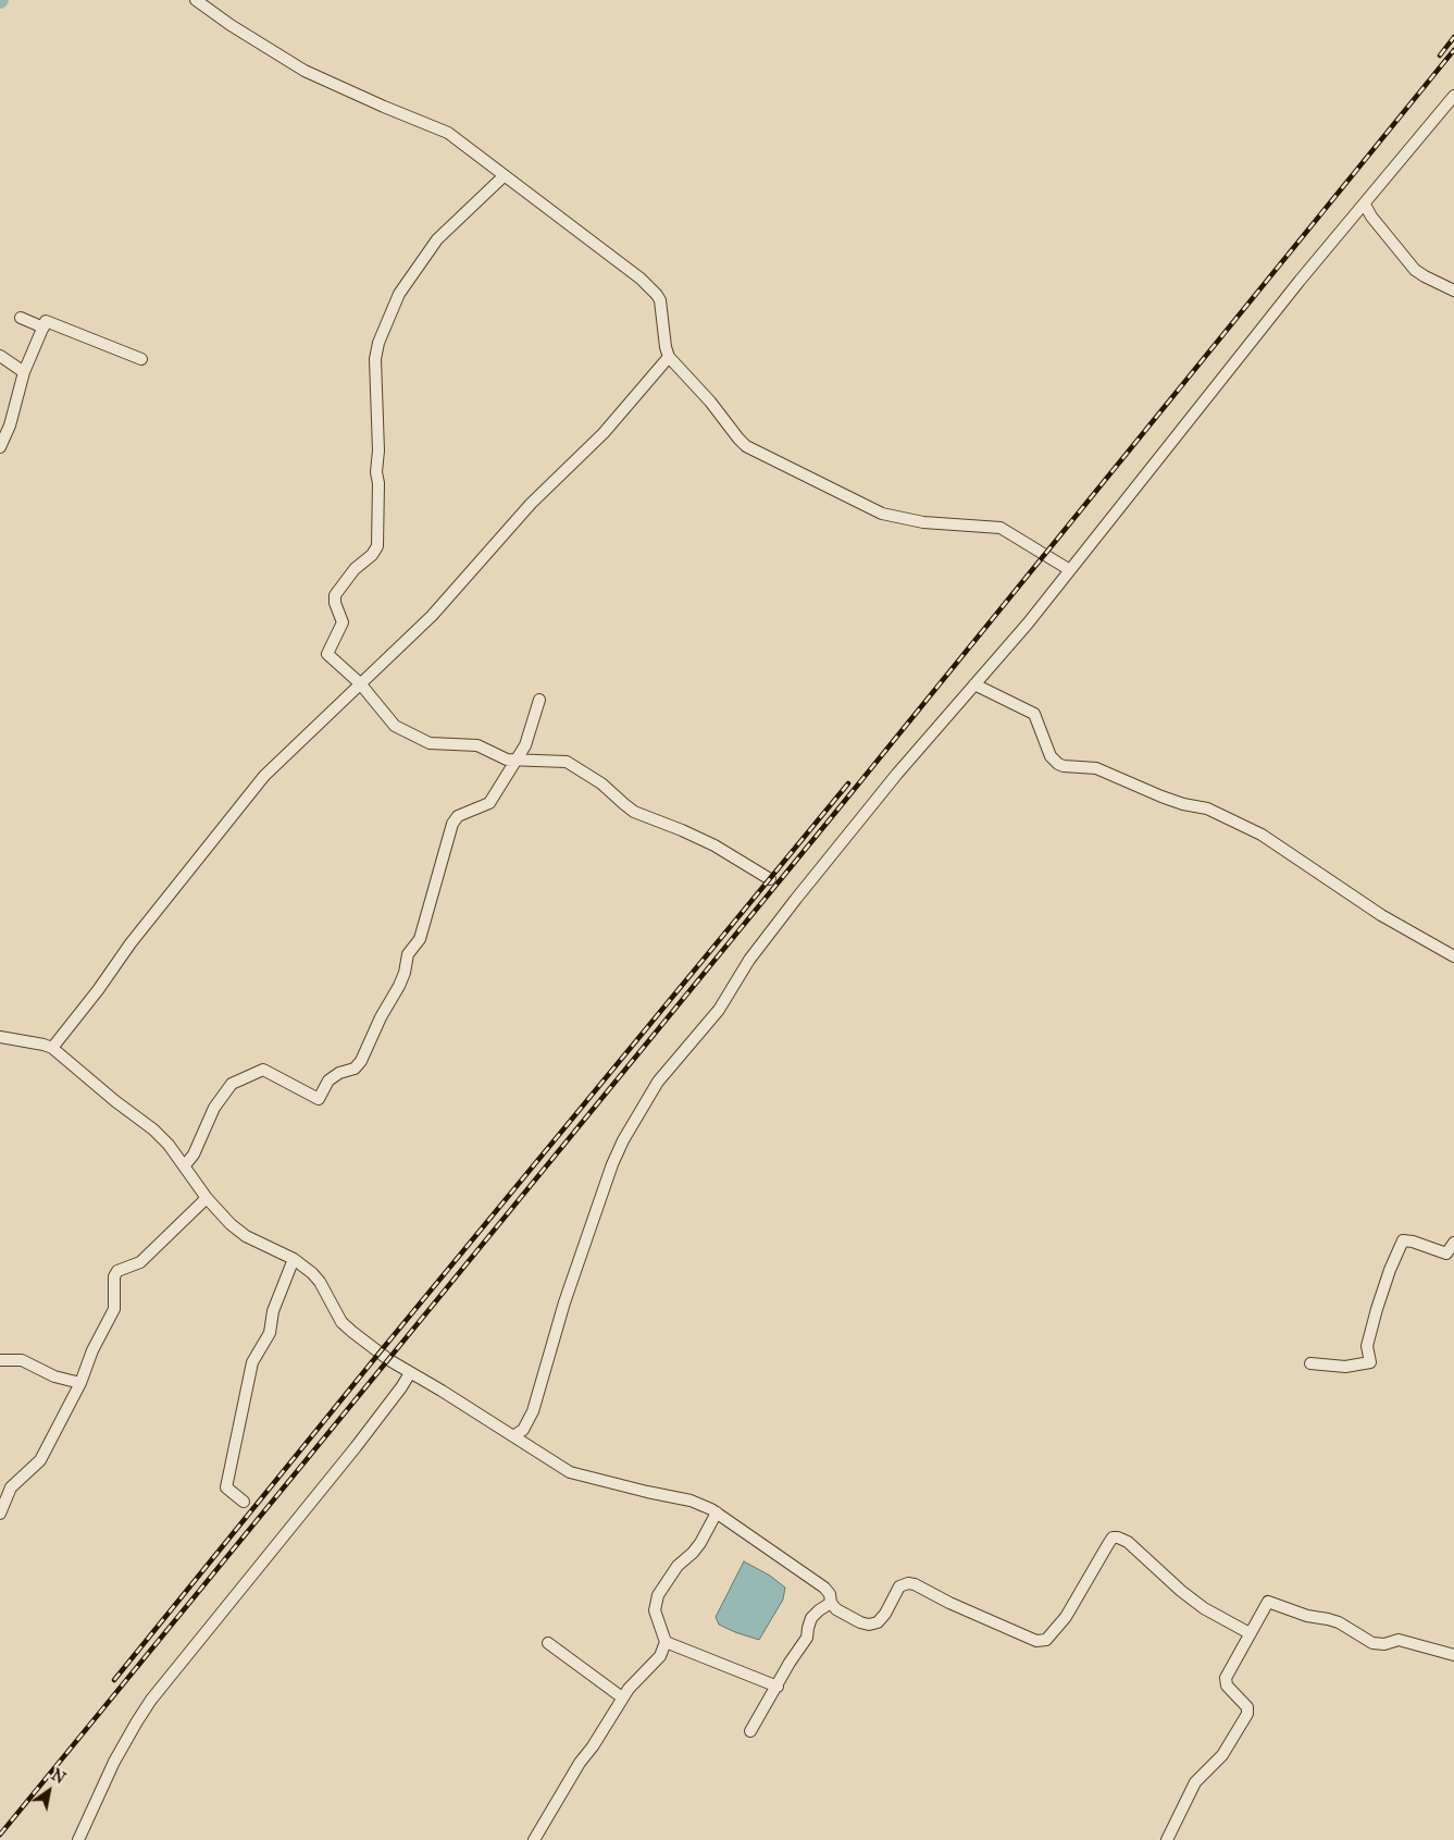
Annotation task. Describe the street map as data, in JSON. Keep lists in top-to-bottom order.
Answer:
{
  "north": "top right"
}
